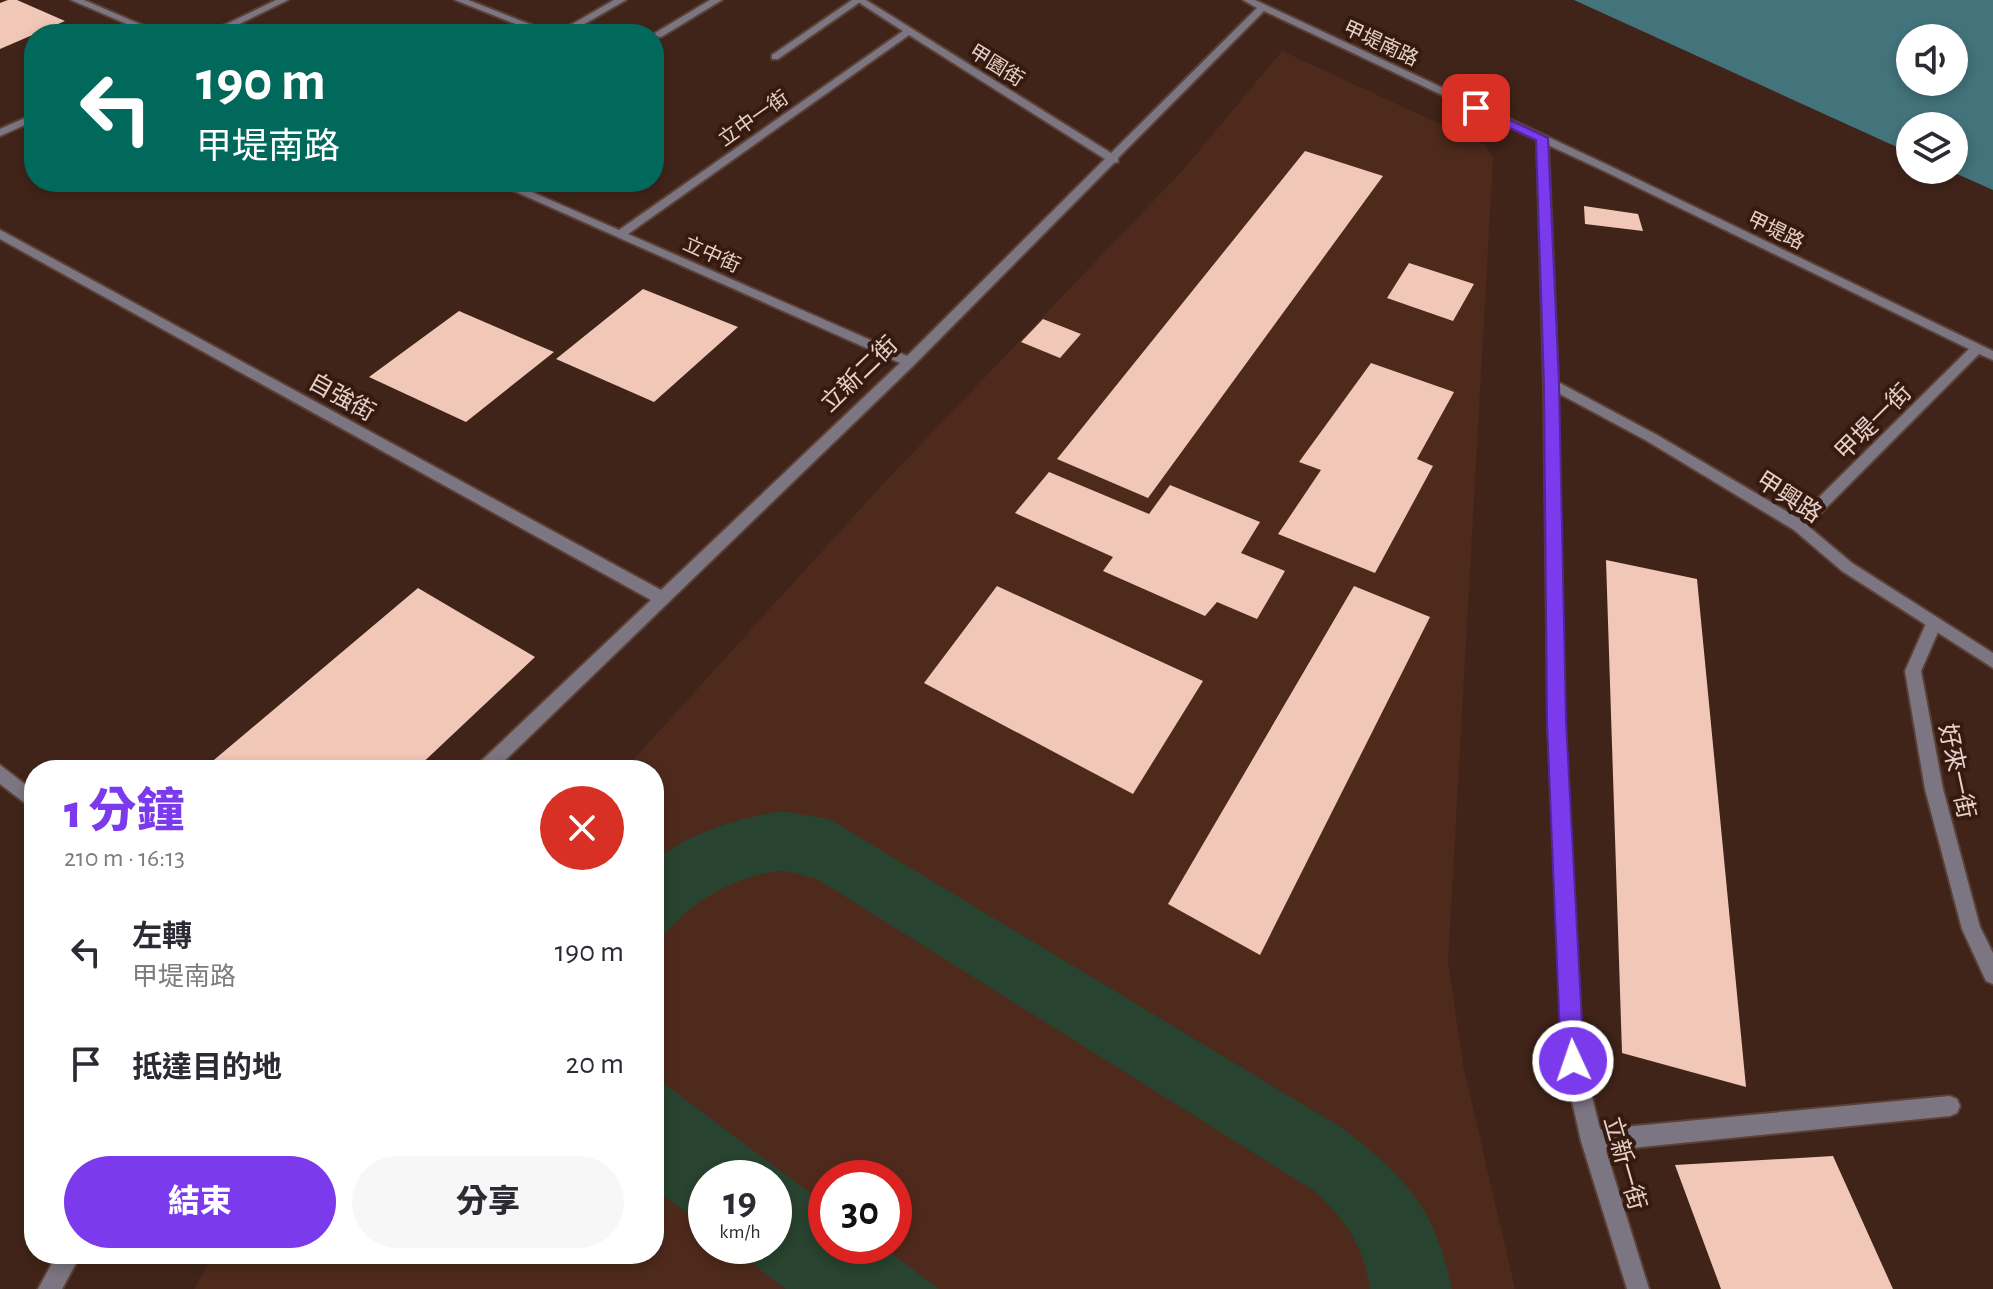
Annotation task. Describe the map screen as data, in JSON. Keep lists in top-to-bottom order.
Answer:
{
  "streets": {
    "street": [
      "甲堤南路",
      "甲園街",
      "立中一街",
      "甲堤路",
      "立中街",
      "立新二街",
      "自強街",
      "甲堤一街",
      "甲興路",
      "好來一街",
      "立新一街"
    ]
  },
  "crossings": [
    ["甲堤南路", "甲堤路"],
    ["甲堤南路", "立新二街"],
    ["甲堤南路", "立新一街"],
    ["甲園街", "立中一街"],
    ["甲園街", "立新二街"],
    ["立中一街", "立中街"],
    ["甲堤路", "甲堤一街"],
    ["甲堤路", "立新一街"],
    ["立中街", "立新二街"],
    ["立新二街", "自強街"],
    ["甲堤一街", "甲興路"],
    ["甲興路", "好來一街"],
    ["甲興路", "立新一街"]
  ],
  "page": {
    "turn": ["190 m", "甲堤南路"],
    "heading": ["1 分鐘", "210 m · 16:13"],
    "list": [
      {
        "name": "左轉",
        "note": "甲堤南路",
        "value": "190 m"
      },
      {
        "name": "抵達目的地",
        "value": "20 m"
      }
    ],
    "buttons": ["結束", "分享"],
    "speed": "19 km/h",
    "limit": "30"
  }
}
